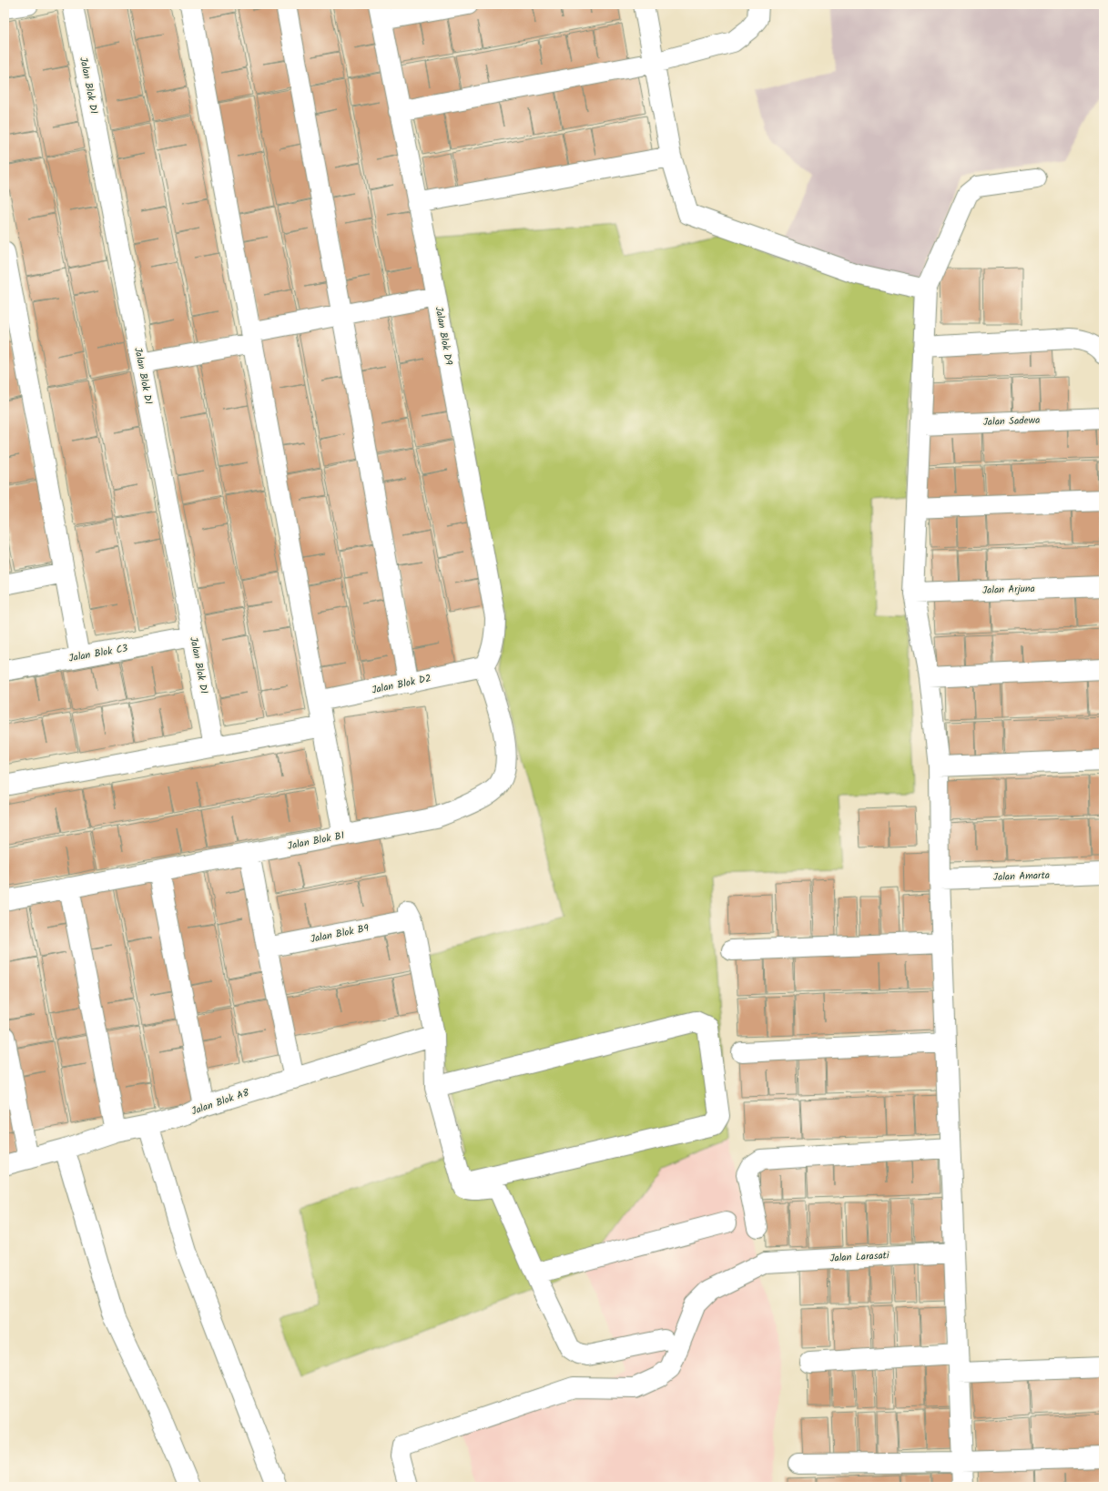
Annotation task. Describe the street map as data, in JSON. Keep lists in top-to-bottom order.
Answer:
{
  "streets": {
    "street": [
      "Jalan Blok D1",
      "Jalan Blok D9",
      "Jalan Sadewa",
      "Jalan Arjuna",
      "Jalan Blok C3",
      "Jalan Blok D2",
      "Jalan Blok B1",
      "Jalan Amarta",
      "Jalan Blok B9",
      "Jalan Blok A8",
      "Jalan Larasati"
    ]
  },
  "crossings": [
    ["Jalan Blok D1", "Jalan Blok C3"],
    ["Jalan Blok D9", "Jalan Blok D2"],
    ["Jalan Blok D9", "Jalan Blok B1"],
    ["Jalan Blok D2", "Jalan Blok B1"],
    ["Jalan Blok B9", "Jalan Blok A8"]
  ]
}
